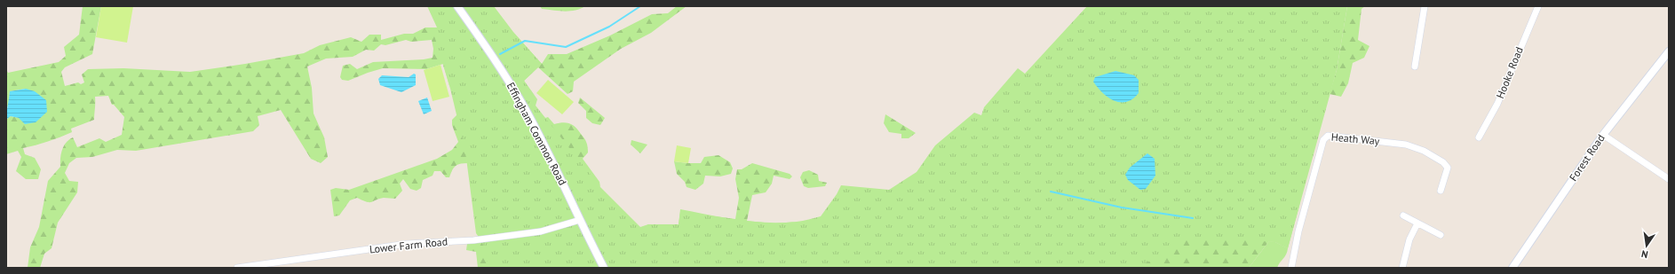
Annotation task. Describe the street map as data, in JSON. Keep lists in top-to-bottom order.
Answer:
{
  "streets": {
    "street": [
      "Hooke Road",
      "Effingham Common Road",
      "Heath Way",
      "Forest Road",
      "Lower Farm Road"
    ]
  },
  "crossings": [
    ["Effingham Common Road", "Lower Farm Road"]
  ],
  "north": "bottom"
}
